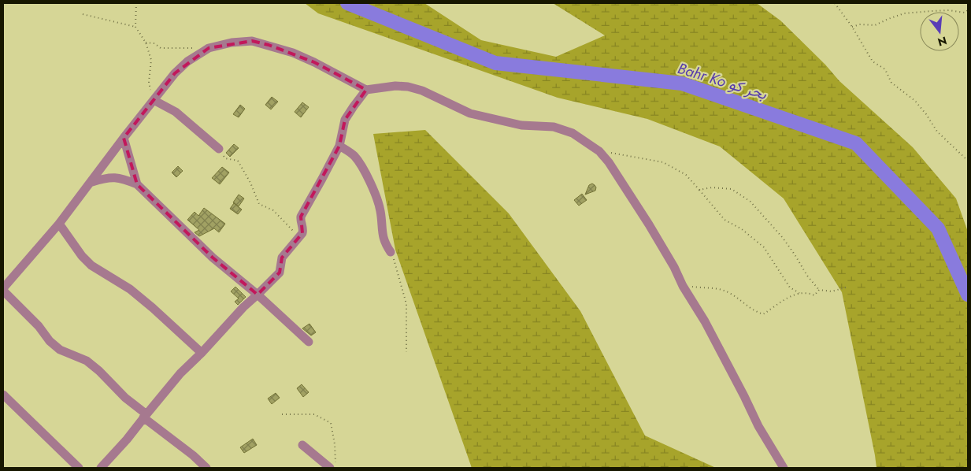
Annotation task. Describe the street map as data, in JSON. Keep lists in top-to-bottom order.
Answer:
{
  "water": ["Bahr Ko بحر كو"],
  "north": "bottom"
}
